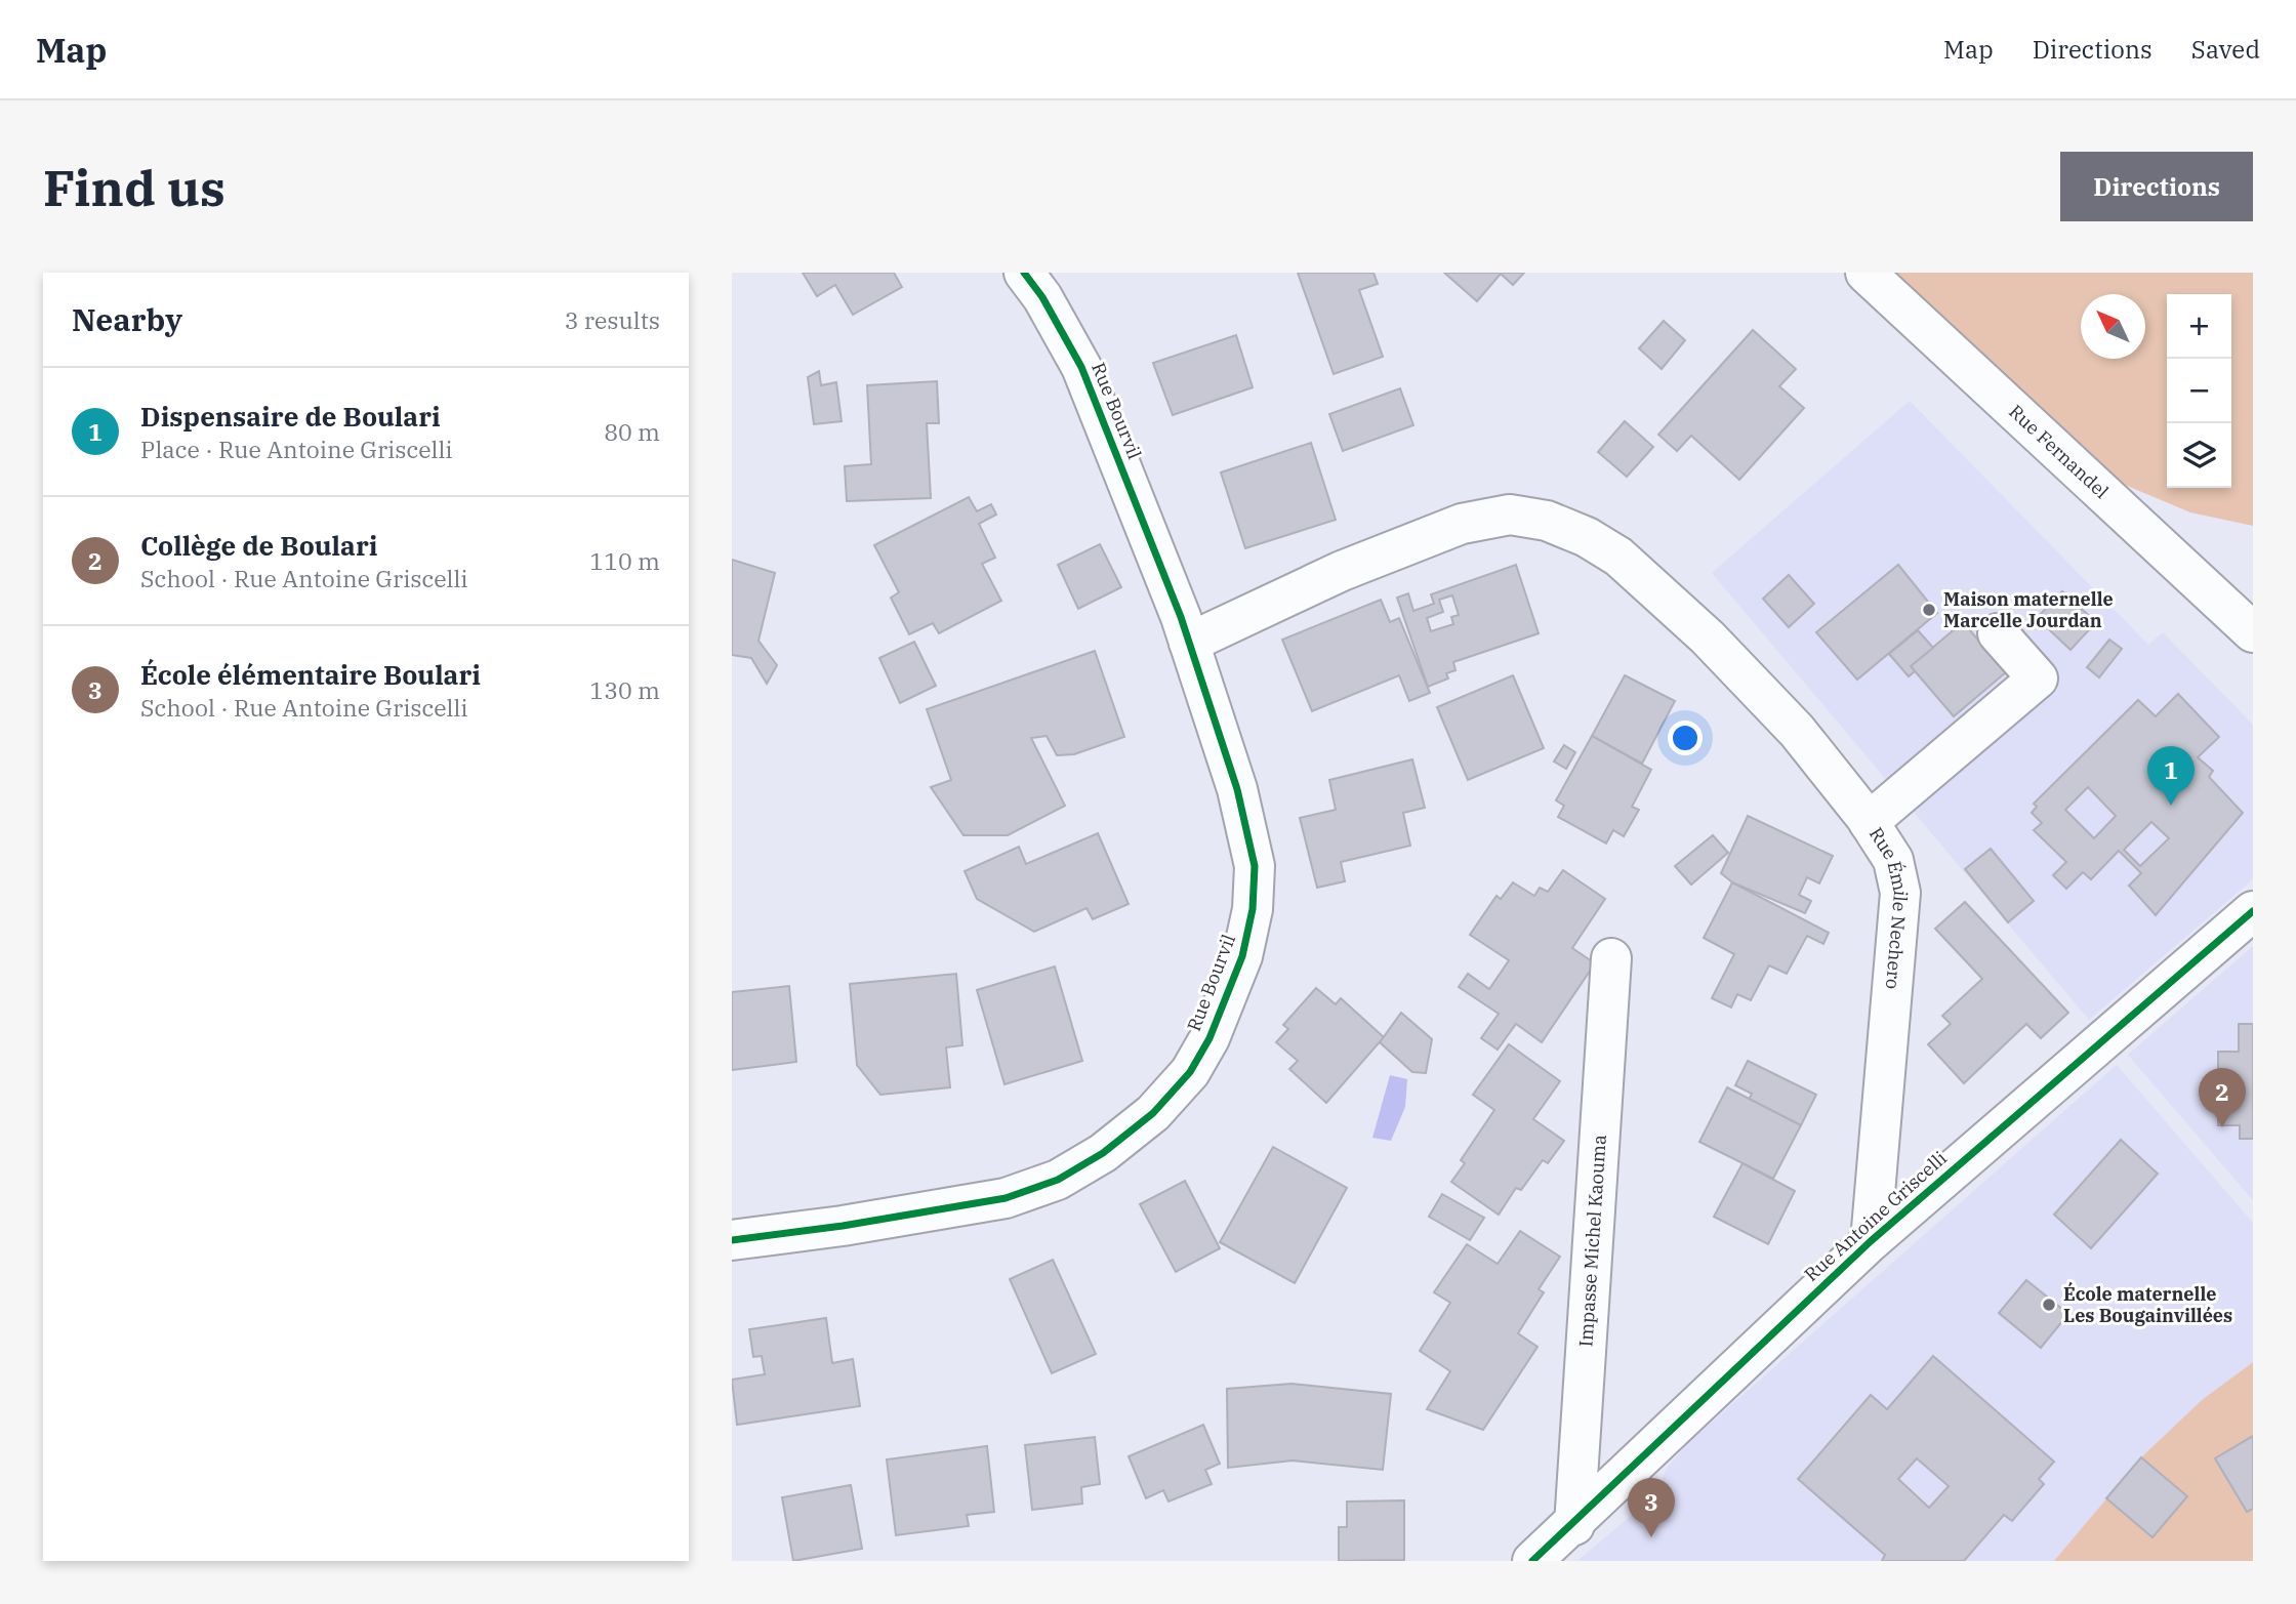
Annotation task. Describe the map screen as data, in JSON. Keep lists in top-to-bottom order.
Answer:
{
  "streets": {
    "street": [
      "Rue Bourvil",
      "Rue Fernandel",
      "Rue Émile Nechero",
      "Rue Antoine Griscelli",
      "Impasse Michel Kaouma"
    ]
  },
  "crossings": [
    ["Rue Bourvil", "Rue Émile Nechero"],
    ["Rue Émile Nechero", "Rue Antoine Griscelli"],
    ["Rue Antoine Griscelli", "Impasse Michel Kaouma"]
  ],
  "places": ["Maison maternelle Marcelle Jourdan", "École maternelle Les Bougainvillées"],
  "north": "top left",
  "page": {
    "header": "Map",
    "nav": ["Map", "Directions", "Saved"],
    "buttons": "Directions",
    "title": "Find us",
    "heading": ["Nearby", "3 results"],
    "map_buttons": ["+", "−"],
    "list": [
      {
        "mark": "1",
        "name": "Dispensaire de Boulari",
        "note": "Place · Rue Antoine Griscelli",
        "value": "80 m"
      },
      {
        "mark": "2",
        "name": "Collège de Boulari",
        "note": "School · Rue Antoine Griscelli",
        "value": "110 m"
      },
      {
        "mark": "3",
        "name": "École élémentaire Boulari",
        "note": "School · Rue Antoine Griscelli",
        "value": "130 m"
      }
    ],
    "pins": ["1", "2", "3"]
  }
}
